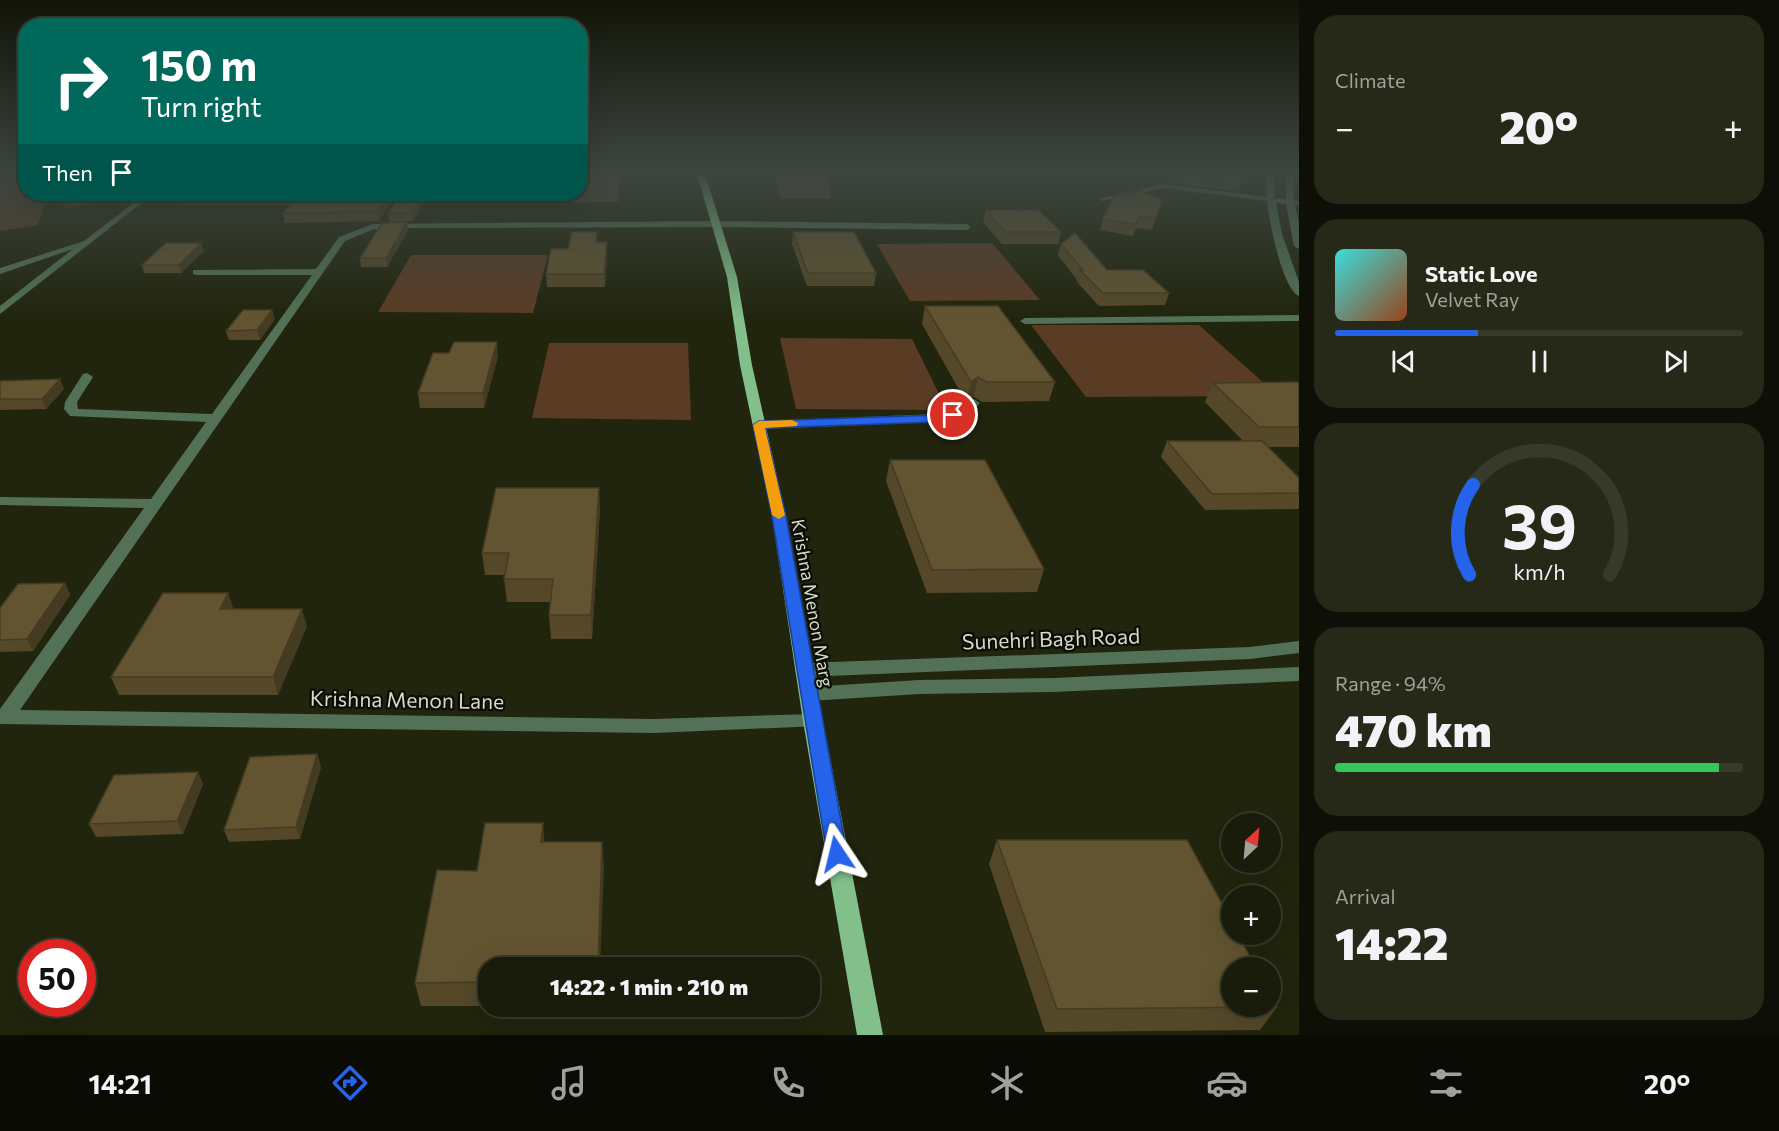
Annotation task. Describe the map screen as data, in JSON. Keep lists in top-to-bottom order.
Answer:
{
  "streets": {
    "main road": ["Krishna Menon Marg"],
    "street": ["Sunehri Bagh Road", "Krishna Menon Lane"]
  },
  "crossings": [
    ["Krishna Menon Marg", "Sunehri Bagh Road"],
    ["Krishna Menon Marg", "Krishna Menon Lane"]
  ],
  "north": "top right",
  "page": {
    "tile": [
      "Climate",
      ["Range · 94%", "470 km"],
      ["Arrival", "14:22"]
    ],
    "turn": ["150 m", "Turn right"],
    "heat": ["−", "20°", "+"],
    "then": "Then",
    "song": ["Static Love", "Velvet Ray"],
    "map_buttons": ["+", "−"],
    "limit": "50",
    "trip": "14:22 · 1 min · 210 m",
    "tabs": ["14:21", "20°"],
    "gauge": ["39", "km/h"]
  }
}
